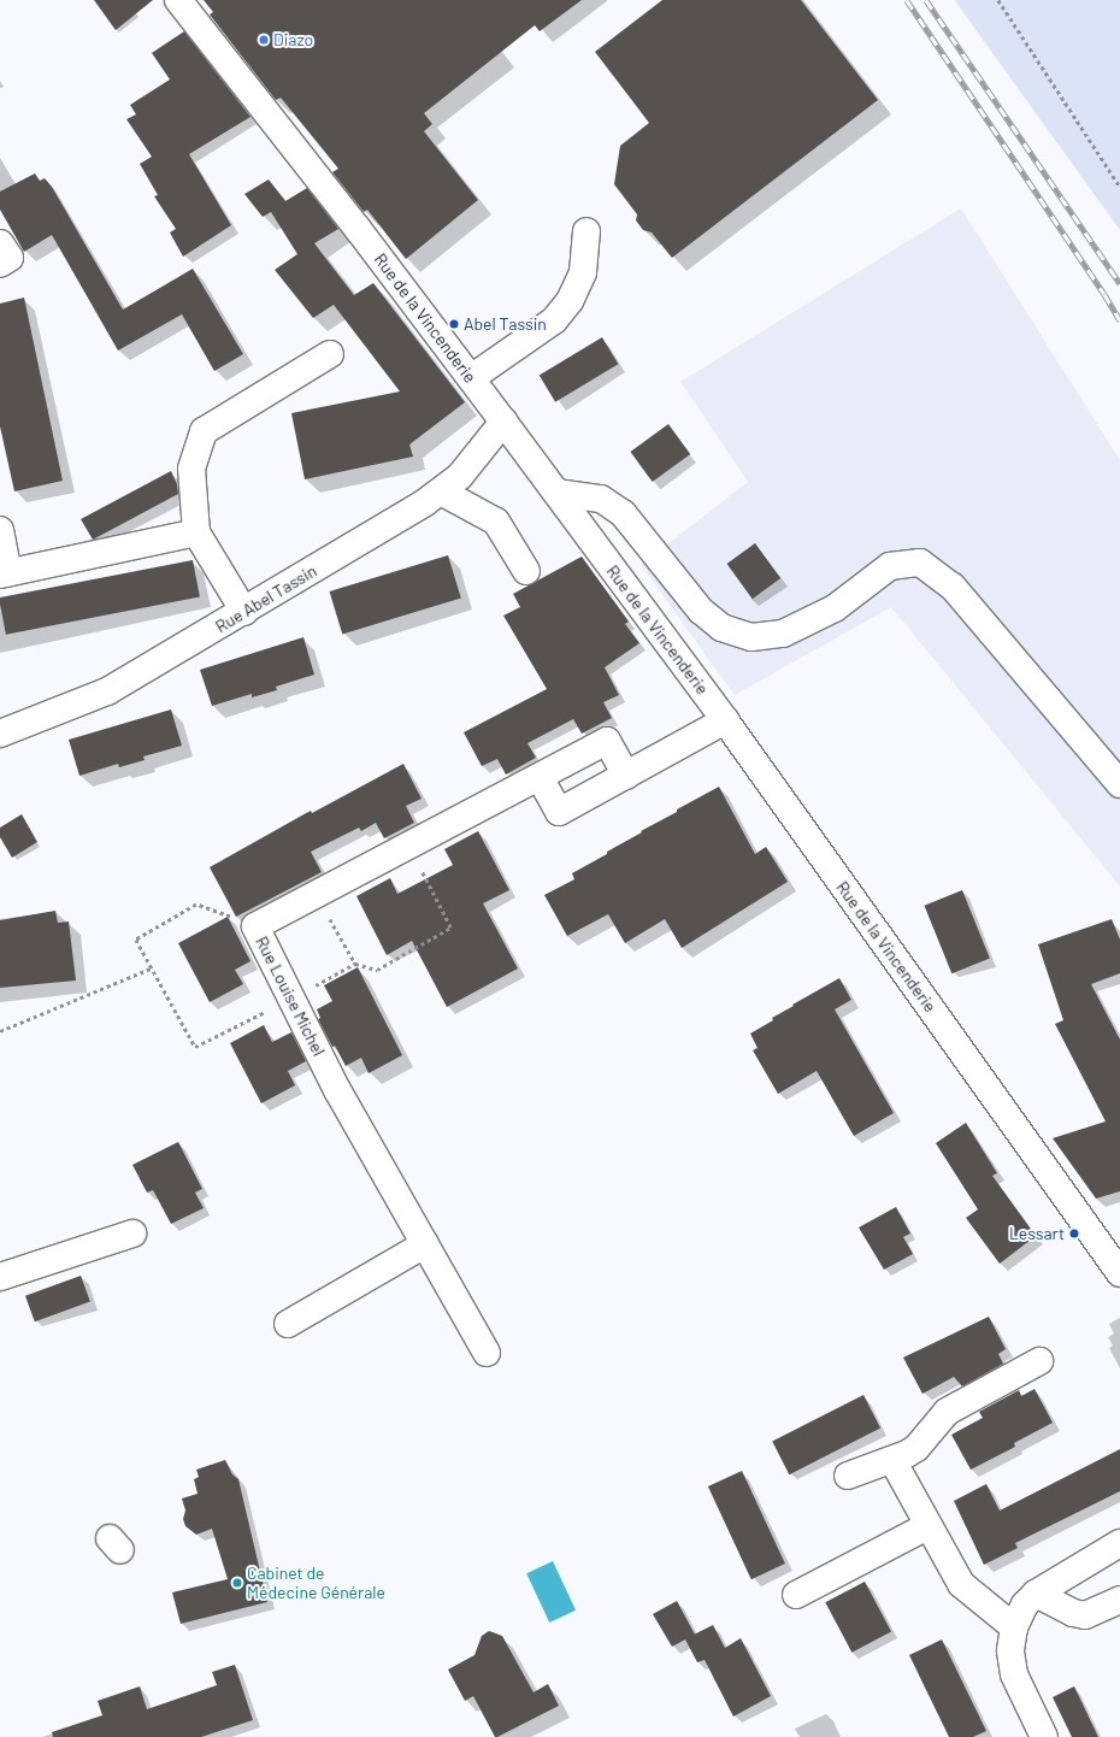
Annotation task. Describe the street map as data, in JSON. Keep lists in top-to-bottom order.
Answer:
{
  "streets": {
    "street": ["Rue de la Vincenderie", "Rue Abel Tassin", "Rue Louise Michel"]
  },
  "crossings": [
    ["Rue de la Vincenderie", "Rue Abel Tassin"]
  ],
  "places": [
    "Diazo",
    "Abel Tassin",
    "Lessart",
    "Cabinet de Médecine Générale"
  ]
}
